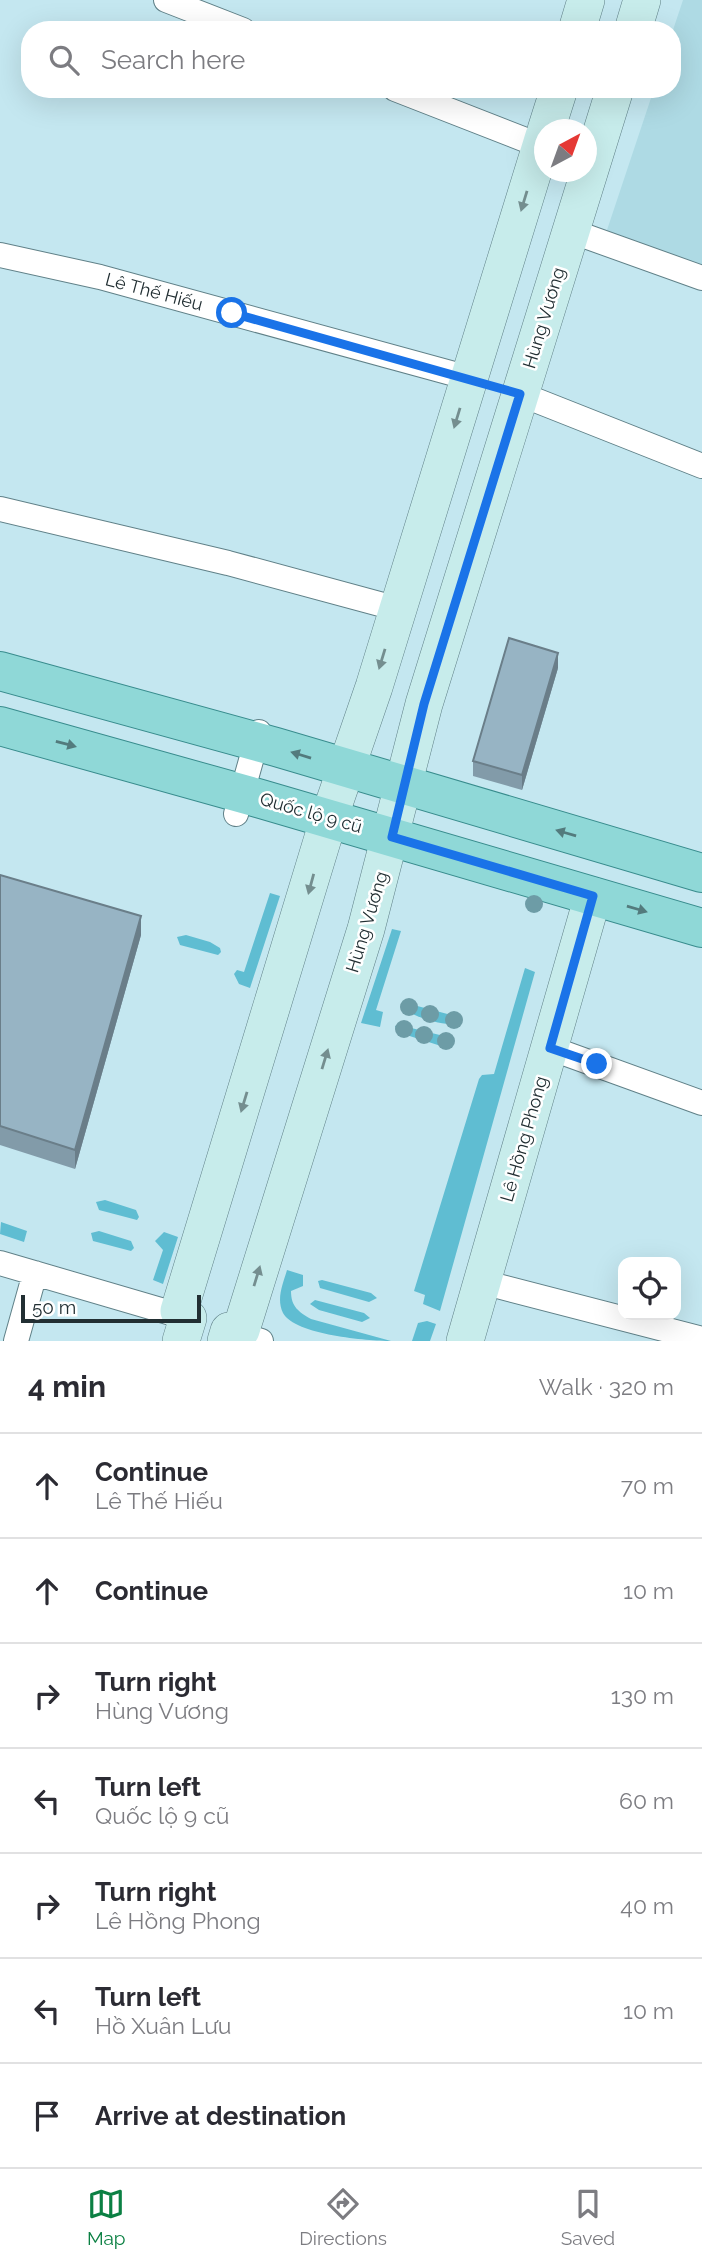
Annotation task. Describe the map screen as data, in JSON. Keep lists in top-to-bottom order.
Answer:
{
  "streets": {
    "main road": ["Hùng Vương", "Quốc lộ 9 cũ", "Lê Hồng Phong"],
    "street": ["Lê Thế Hiếu"]
  },
  "crossings": [
    ["Hùng Vương", "Quốc lộ 9 cũ"],
    ["Quốc lộ 9 cũ", "Lê Hồng Phong"]
  ],
  "scale_bar": "50 m",
  "north": "top right",
  "page": {
    "search": "Search here",
    "scale": "50 m",
    "heading": ["4 min", "Walk · 320 m"],
    "list": [
      ["Continue", "Lê Thế Hiếu", "70 m"],
      ["Continue", "10 m"],
      ["Turn right", "Hùng Vương", "130 m"],
      ["Turn left", "Quốc lộ 9 cũ", "60 m"],
      ["Turn right", "Lê Hồng Phong", "40 m"],
      ["Turn left", "Hồ Xuân Lưu", "10 m"],
      "Arrive at destination"
    ],
    "nav": ["Map", "Directions", "Saved"]
  }
}
